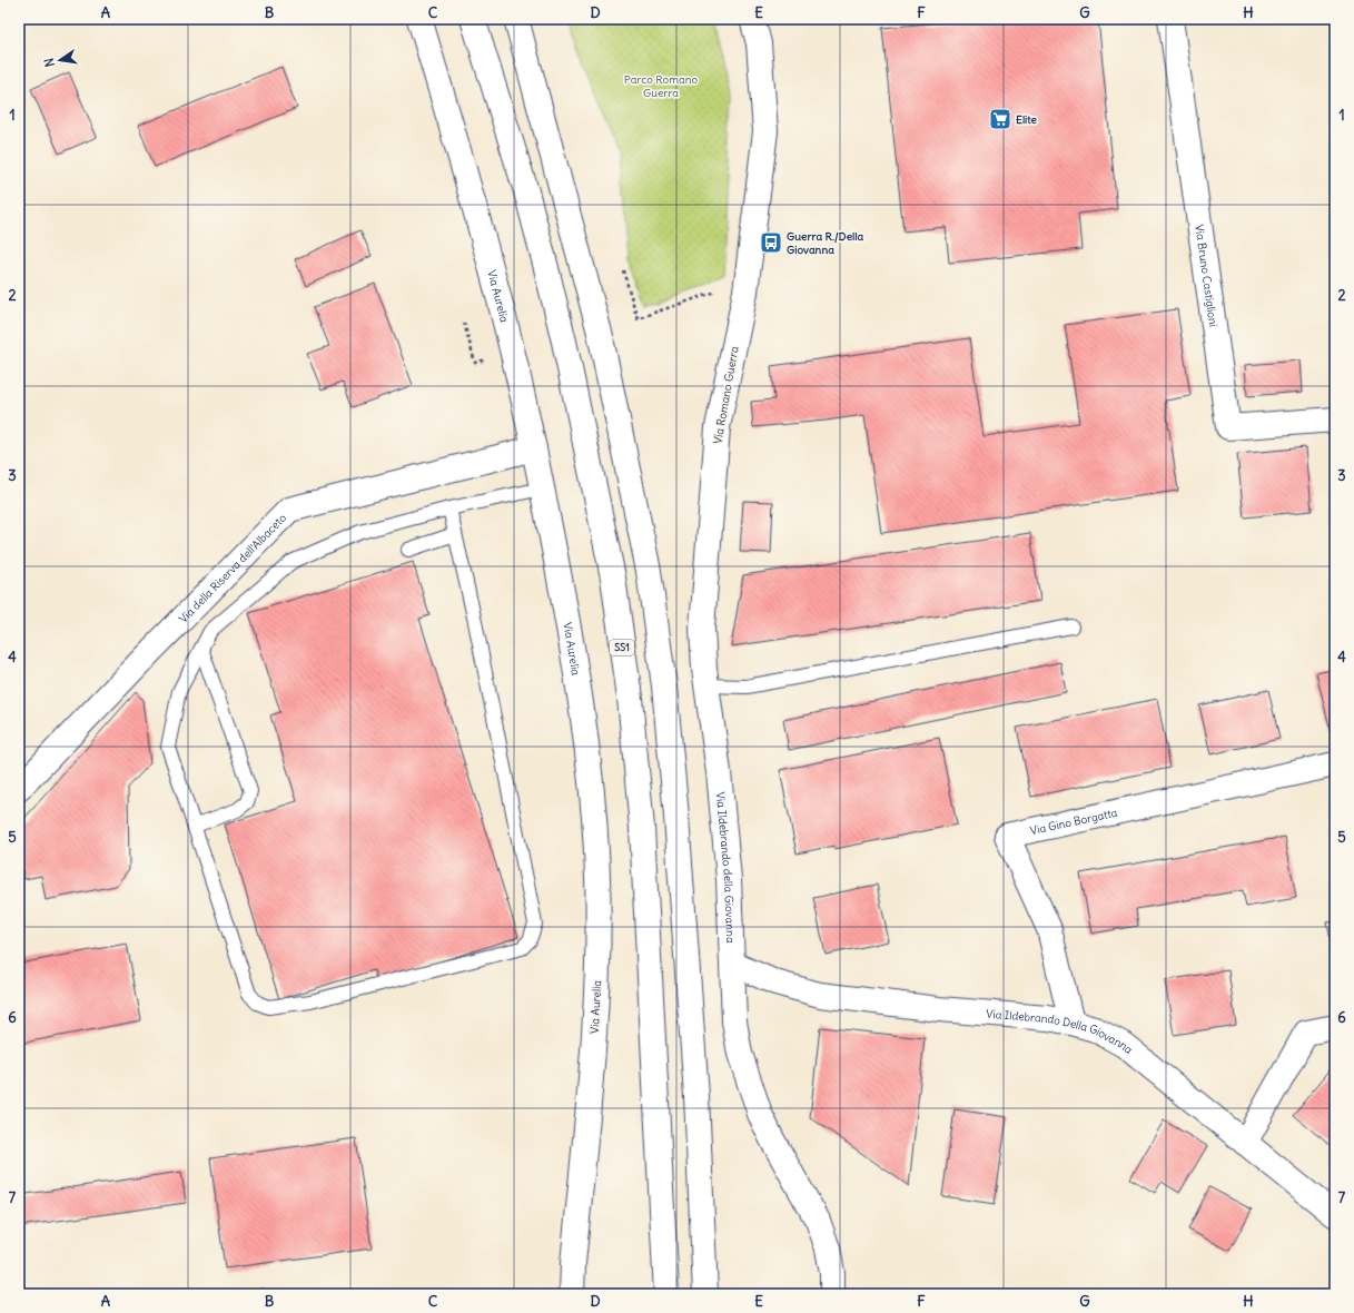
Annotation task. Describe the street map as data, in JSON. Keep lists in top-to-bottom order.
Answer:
{
  "streets": {
    "main road": [
      "Via Bruno Castiglioni",
      "Via Aurelia",
      "Via Romano Guerra",
      "Via della Riserva dell'Albaceto",
      "SS1",
      "Via Gino Borgatta",
      "Via Ildebrando della Giovanna",
      "Via Ildebrando Della Giovanna"
    ]
  },
  "crossings": [
    ["Via Aurelia", "Via della Riserva dell'Albaceto"],
    ["Via Romano Guerra", "Via Ildebrando della Giovanna"],
    ["Via Gino Borgatta", "Via Ildebrando Della Giovanna"],
    ["Via Ildebrando della Giovanna", "Via Ildebrando Della Giovanna"]
  ],
  "parks": ["Parco Romano Guerra"],
  "places": {
    "supermarket": ["Elite"],
    "bus stop": ["Guerra R./Della Giovanna"]
  },
  "north": "left",
  "grid": {
    "columns": [
      "A",
      "B",
      "C",
      "D",
      "E",
      "F",
      "G",
      "H"
    ],
    "rows": [
      "1",
      "2",
      "3",
      "4",
      "5",
      "6",
      "7"
    ]
  }
}
